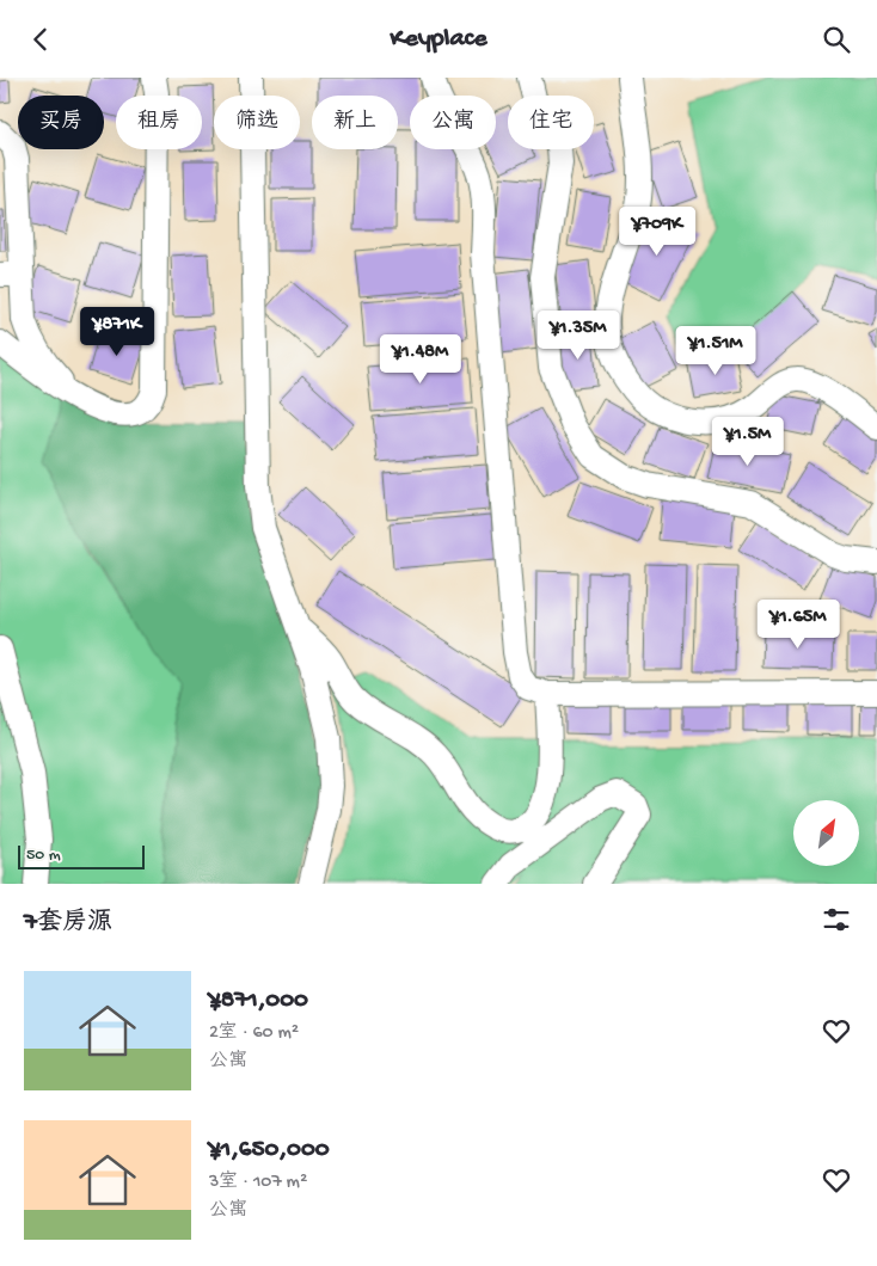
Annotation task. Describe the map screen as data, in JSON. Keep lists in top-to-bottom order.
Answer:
{
  "scale_bar": "50 m",
  "north": "top right",
  "page": {
    "header": "Keyplace",
    "chip": [
      "买房",
      "租房",
      "筛选",
      "新上",
      "公寓",
      "住宅"
    ],
    "price": [
      "¥709K",
      "¥871K",
      "¥1.35M",
      "¥1.51M",
      "¥1.48M",
      "¥1.5M",
      "¥1.65M"
    ],
    "scale": "50 m",
    "heading": "7套房源",
    "list": [
      {
        "name": "¥871,000",
        "note": "2室 · 60 m² · 公寓"
      },
      {
        "name": "¥1,650,000",
        "note": "3室 · 107 m² · 公寓"
      }
    ]
  }
}
